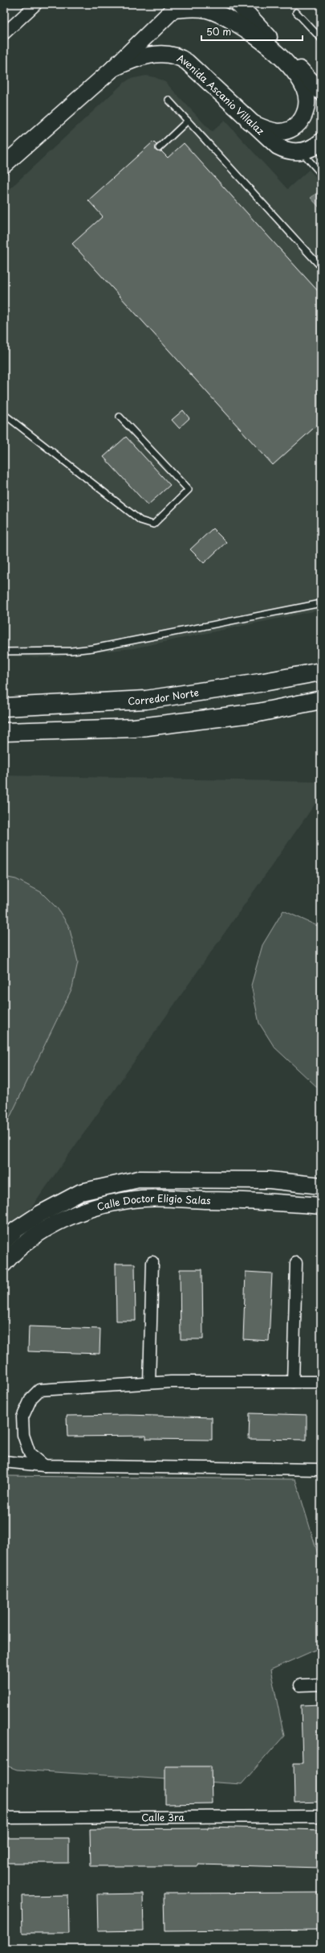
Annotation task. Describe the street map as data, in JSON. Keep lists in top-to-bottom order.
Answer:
{
  "streets": {
    "highway": ["Corredor Norte"],
    "main road": ["Avenida Ascanio Villalaz", "Calle Doctor Eligio Salas"],
    "street": ["Calle 3ra"]
  },
  "scale_bar": "50 m"
}
